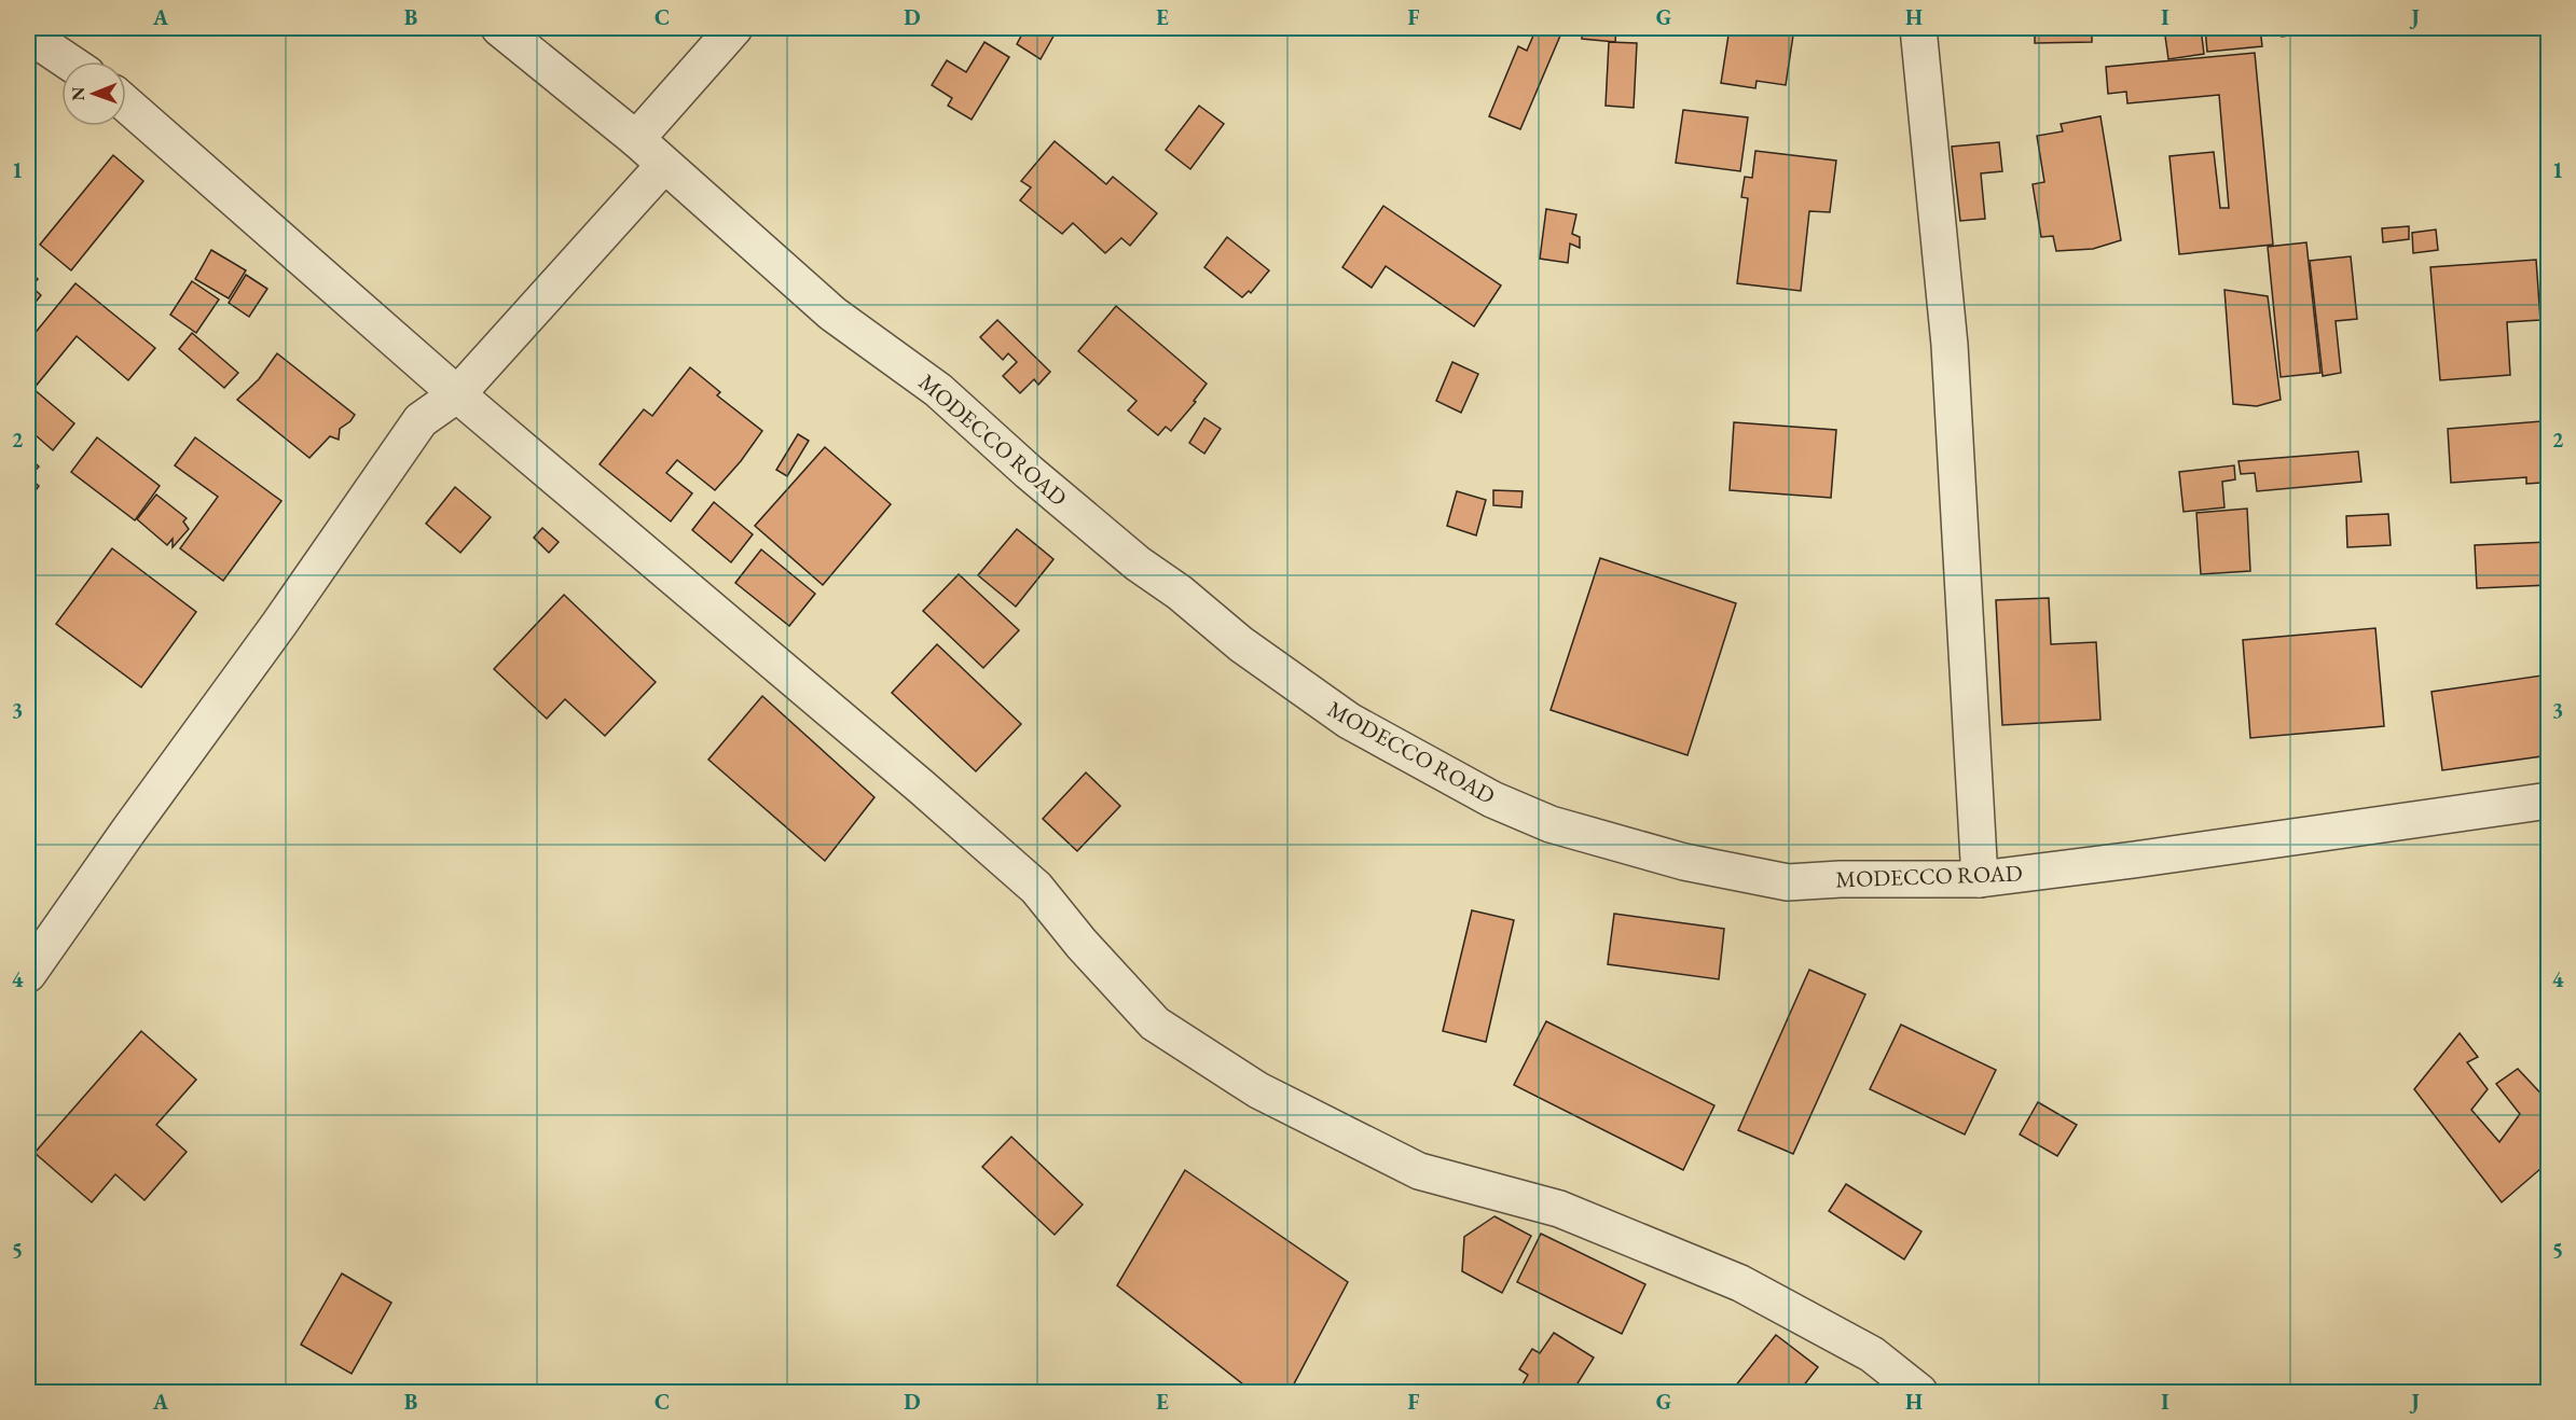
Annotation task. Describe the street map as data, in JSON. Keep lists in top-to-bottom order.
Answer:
{
  "streets": {
    "street": ["MODECCO ROAD"]
  },
  "north": "left",
  "grid": {
    "columns": [
      "A",
      "B",
      "C",
      "D",
      "E",
      "F",
      "G",
      "H",
      "I",
      "J"
    ],
    "rows": [
      "1",
      "2",
      "3",
      "4",
      "5"
    ]
  }
}
